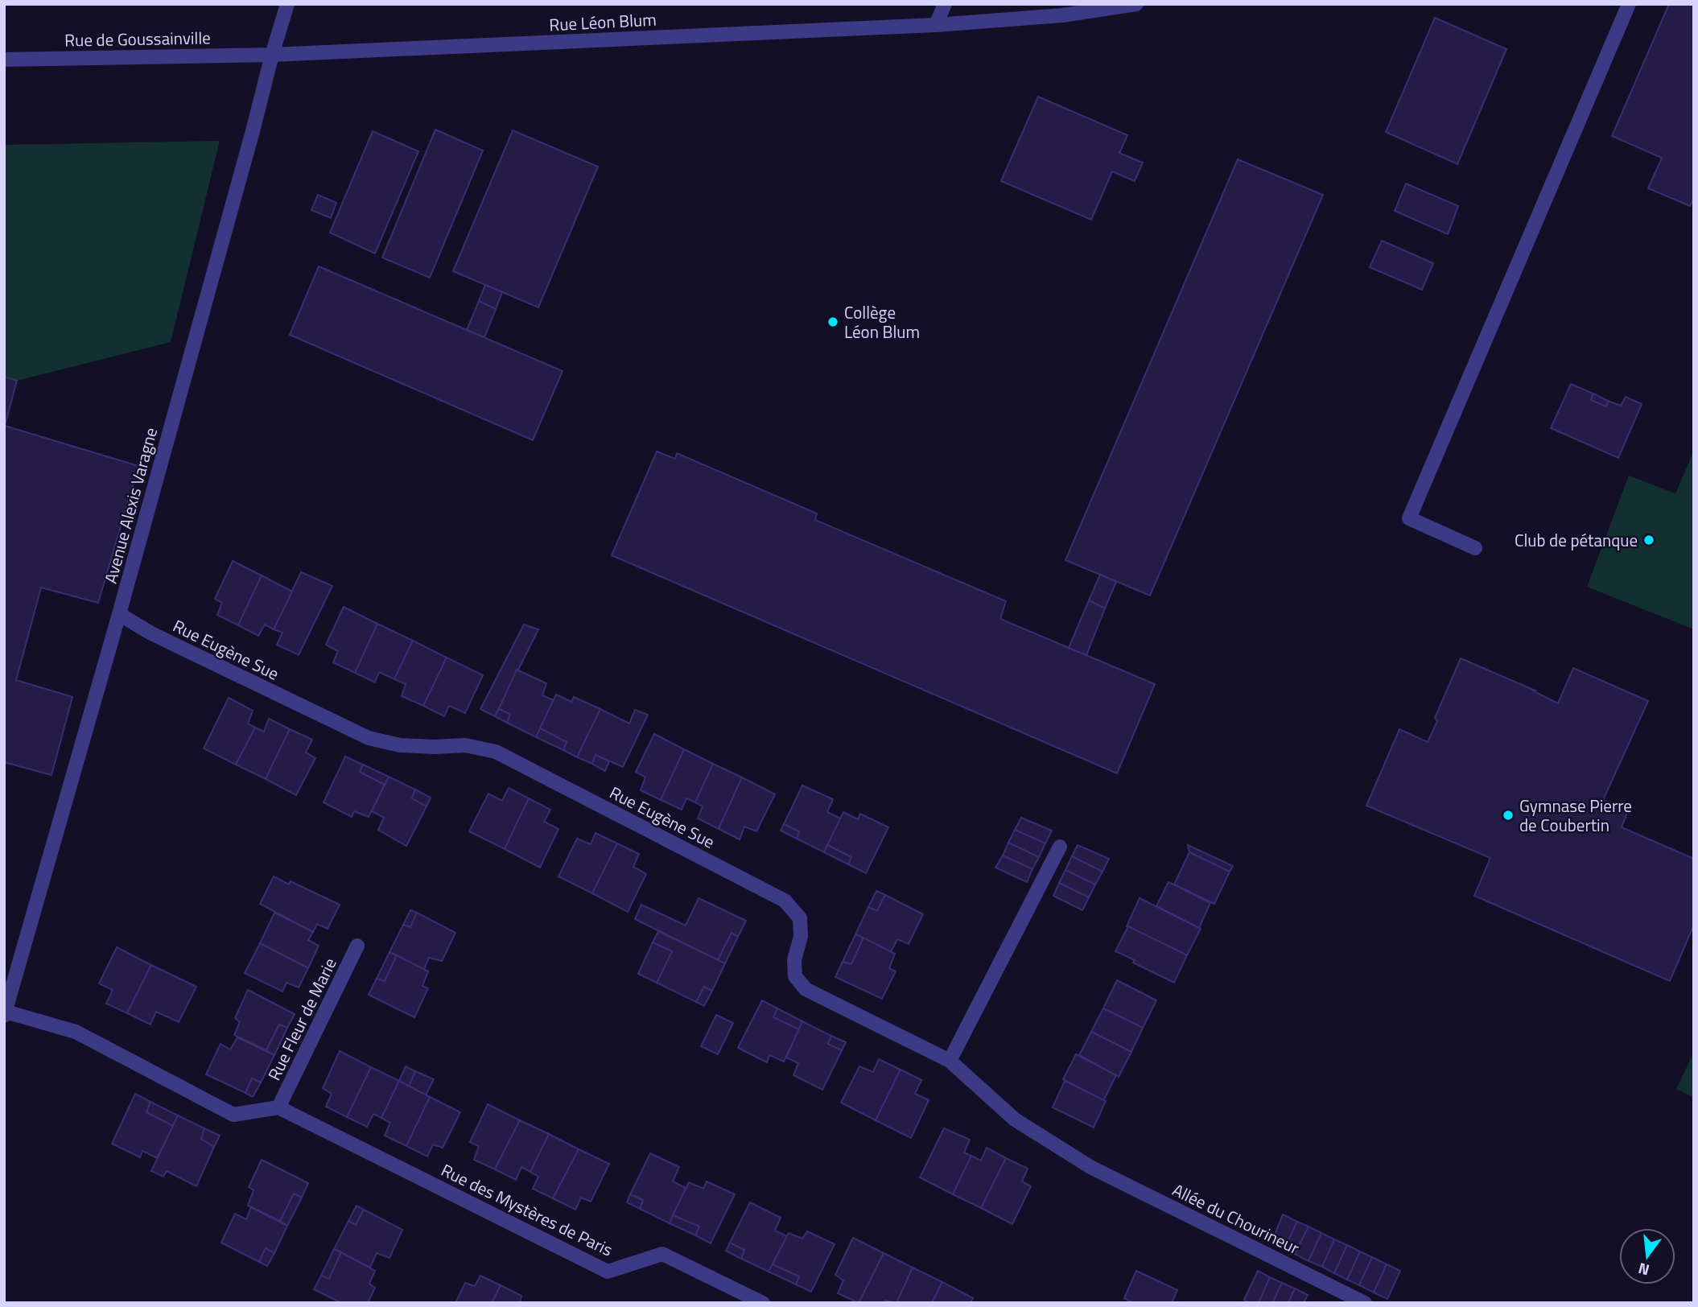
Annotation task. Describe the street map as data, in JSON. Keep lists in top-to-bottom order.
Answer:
{
  "streets": {
    "street": [
      "Rue Léon Blum",
      "Rue de Goussainville",
      "Avenue Alexis Varagne",
      "Rue Eugène Sue",
      "Rue Fleur de Marie",
      "Rue des Mystères de Paris",
      "Allée du Chourineur"
    ]
  },
  "crossings": [
    ["Rue Léon Blum", "Rue de Goussainville"],
    ["Rue Léon Blum", "Avenue Alexis Varagne"],
    ["Rue de Goussainville", "Avenue Alexis Varagne"],
    ["Avenue Alexis Varagne", "Rue Eugène Sue"],
    ["Rue Eugène Sue", "Allée du Chourineur"],
    ["Rue Fleur de Marie", "Rue des Mystères de Paris"]
  ],
  "places": ["Collège Léon Blum", "Club de pétanque", "Gymnase Pierre de Coubertin"],
  "north": "bottom"
}
